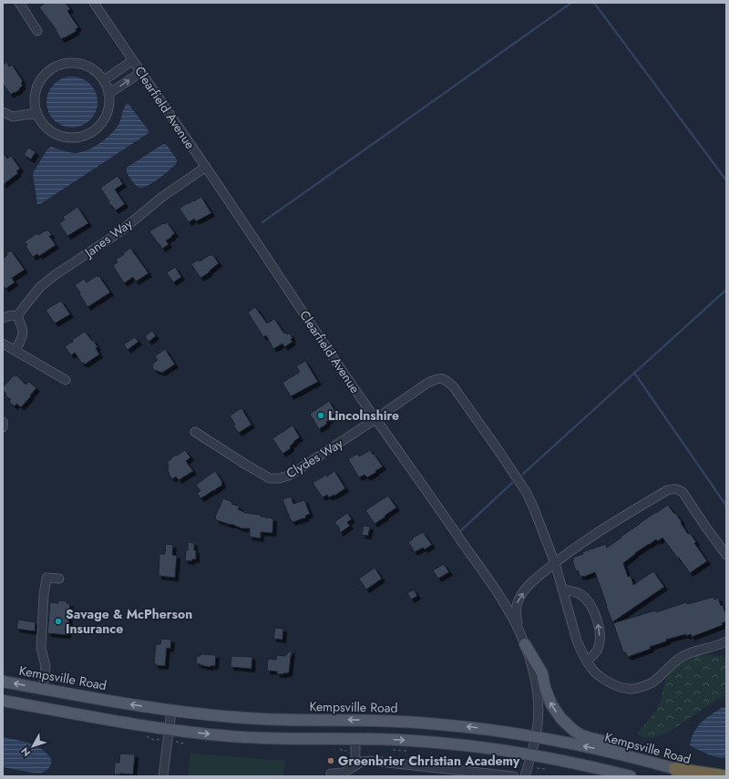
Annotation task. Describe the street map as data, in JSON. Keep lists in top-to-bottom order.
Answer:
{
  "streets": {
    "main road": ["Kempsville Road"],
    "street": ["Clearfield Avenue", "Janes Way", "Clydes Way"]
  },
  "crossings": [
    ["Clearfield Avenue", "Janes Way"],
    ["Clearfield Avenue", "Clydes Way"],
    ["Clearfield Avenue", "Kempsville Road"]
  ],
  "places": ["Lincolnshire", "Savage & McPherson Insurance", "Greenbrier Christian Academy"],
  "north": "bottom left"
}
